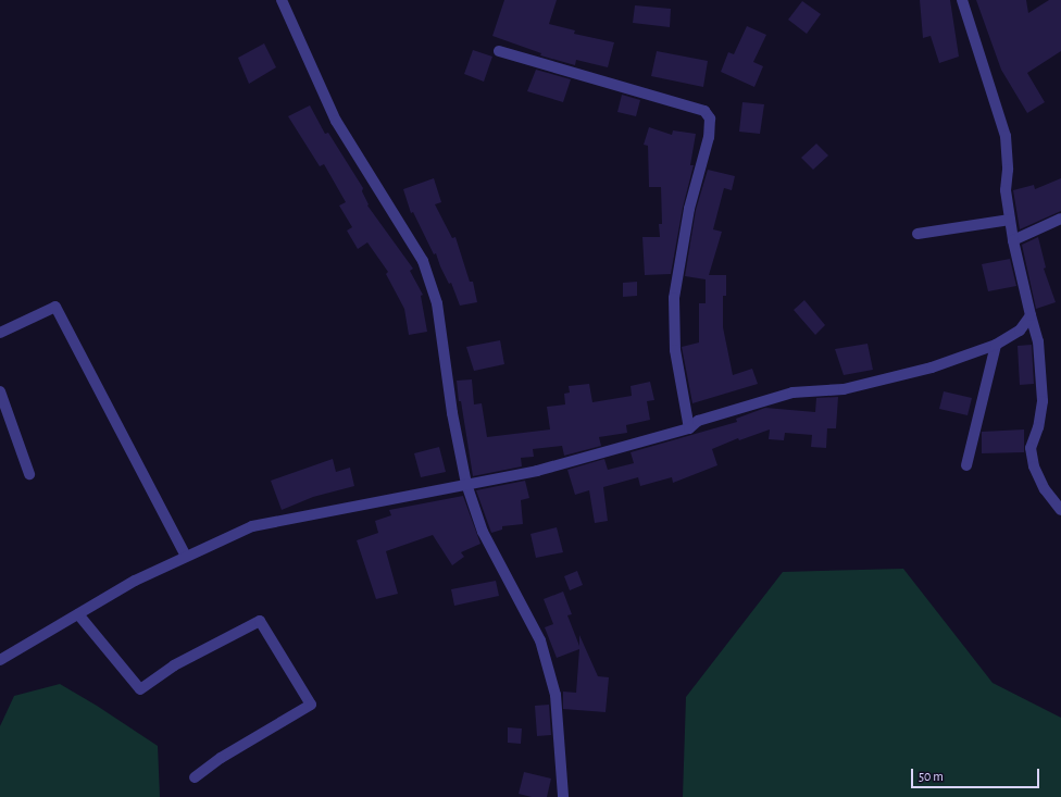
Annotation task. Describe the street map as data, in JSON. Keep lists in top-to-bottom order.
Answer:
{
  "scale_bar": "50 m"
}
